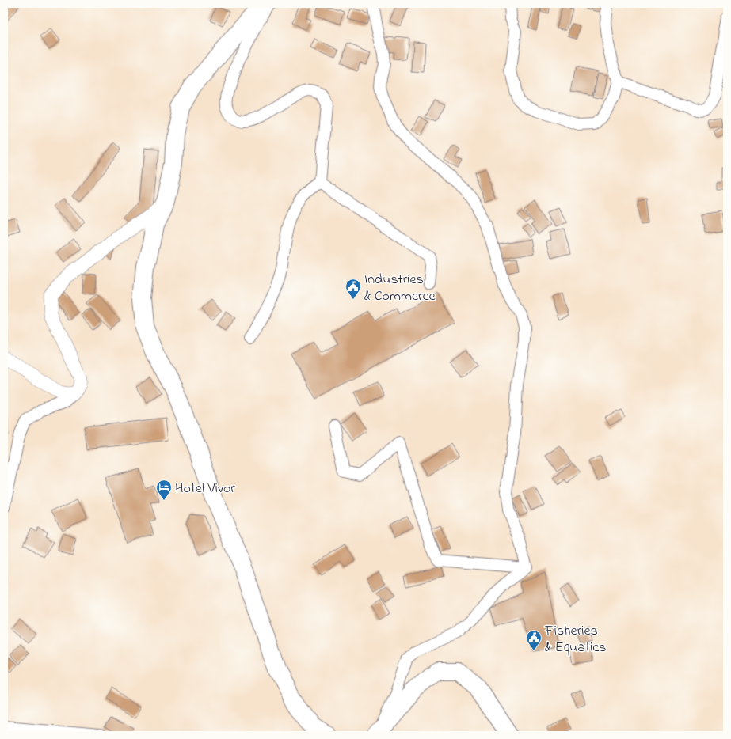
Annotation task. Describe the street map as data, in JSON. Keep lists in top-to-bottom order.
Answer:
{
  "places": {
    "public building": ["Industries & Commerce", "Fisheries & Equatics"],
    "hotel": ["Hotel Vivor"]
  }
}
